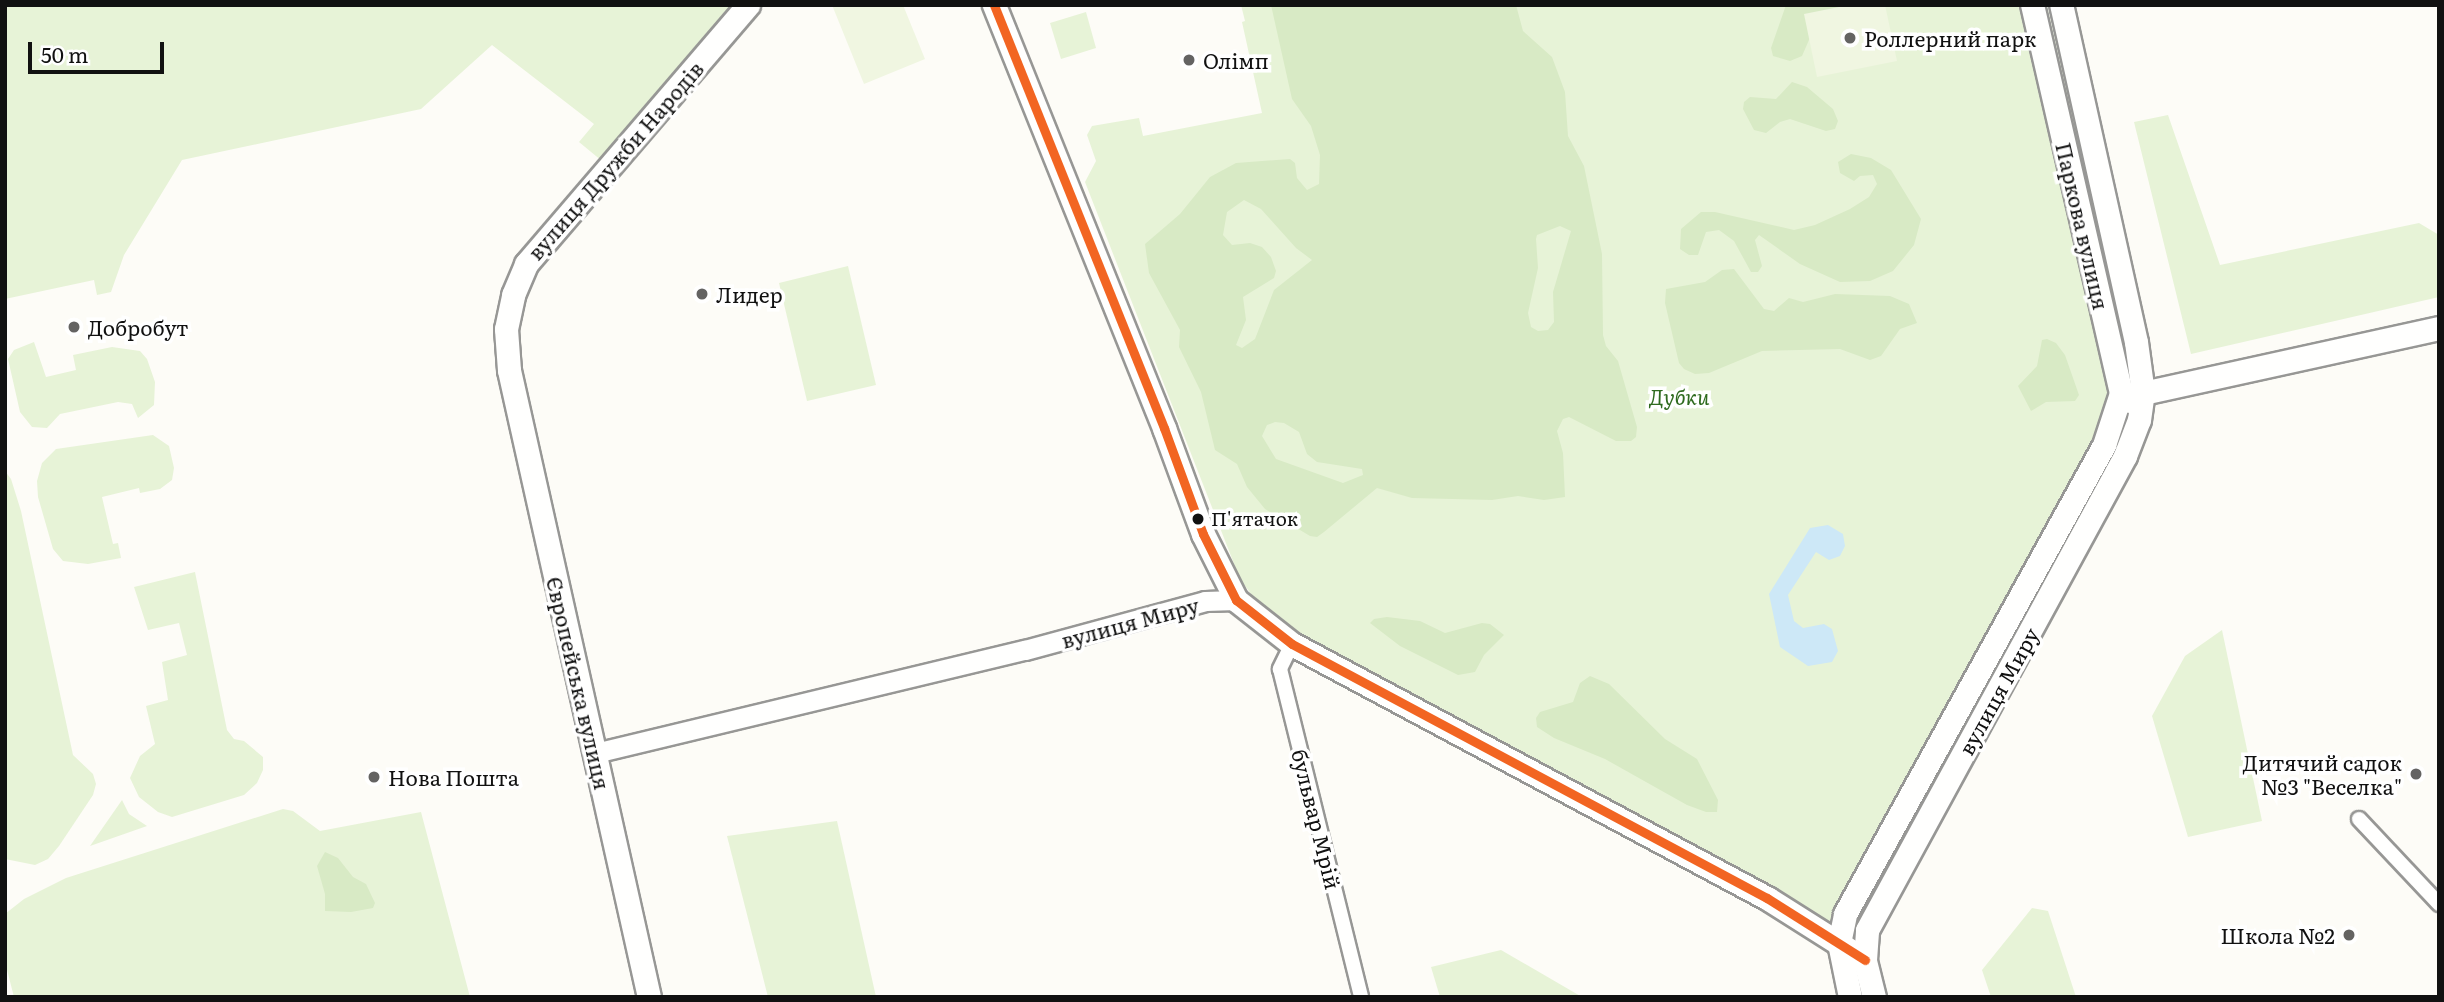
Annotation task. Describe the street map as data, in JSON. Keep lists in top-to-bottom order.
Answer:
{
  "streets": {
    "street": [
      "вулиця Дружби Народів",
      "Паркова вулиця",
      "вулиця Миру",
      "Європейська вулиця",
      "бульвар Мрій"
    ]
  },
  "crossings": [
    ["вулиця Дружби Народів", "Європейська вулиця"],
    ["Паркова вулиця", "вулиця Миру"],
    ["вулиця Миру", "Європейська вулиця"]
  ],
  "parks": ["Дубки"],
  "places": [
    "Роллерний парк",
    "Олімп",
    "Лидер",
    "Добробут",
    "П'ятачок",
    "Дитячий садок №3 \"Веселка\"",
    "Нова Пошта",
    "Школа №2"
  ],
  "scale_bar": "50 m"
}
